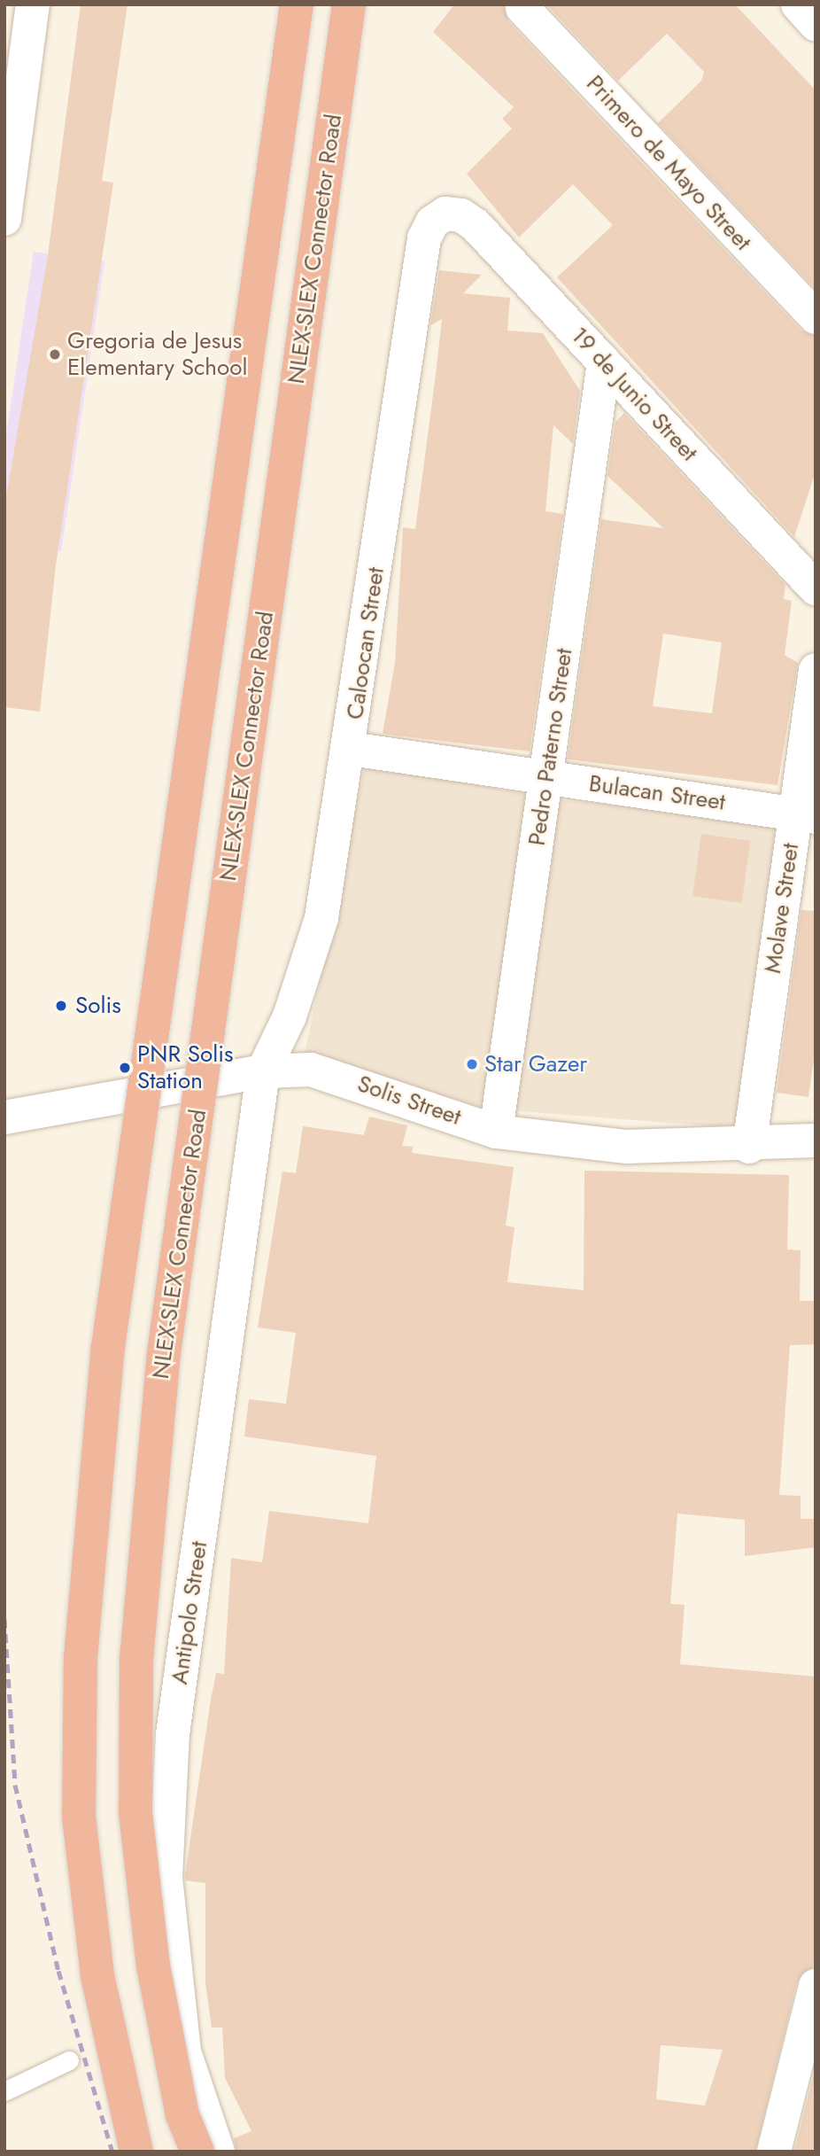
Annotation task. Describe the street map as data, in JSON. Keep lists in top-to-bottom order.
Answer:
{
  "streets": {
    "highway": ["NLEX-SLEX Connector Road"],
    "street": [
      "Primero de Mayo Street",
      "19 de Junio Street",
      "Caloocan Street",
      "Pedro Paterno Street",
      "Bulacan Street",
      "Molave Street",
      "Solis Street",
      "Antipolo Street"
    ]
  },
  "crossings": [
    ["19 de Junio Street", "Caloocan Street"],
    ["19 de Junio Street", "Pedro Paterno Street"],
    ["Caloocan Street", "Bulacan Street"],
    ["Caloocan Street", "Solis Street"],
    ["Caloocan Street", "Antipolo Street"],
    ["Pedro Paterno Street", "Bulacan Street"],
    ["Pedro Paterno Street", "Solis Street"],
    ["Bulacan Street", "Molave Street"],
    ["Molave Street", "Solis Street"],
    ["Solis Street", "Antipolo Street"]
  ],
  "places": [
    "Gregoria de Jesus Elementary School",
    "Solis",
    "Star Gazer",
    "PNR Solis Station"
  ]
}
